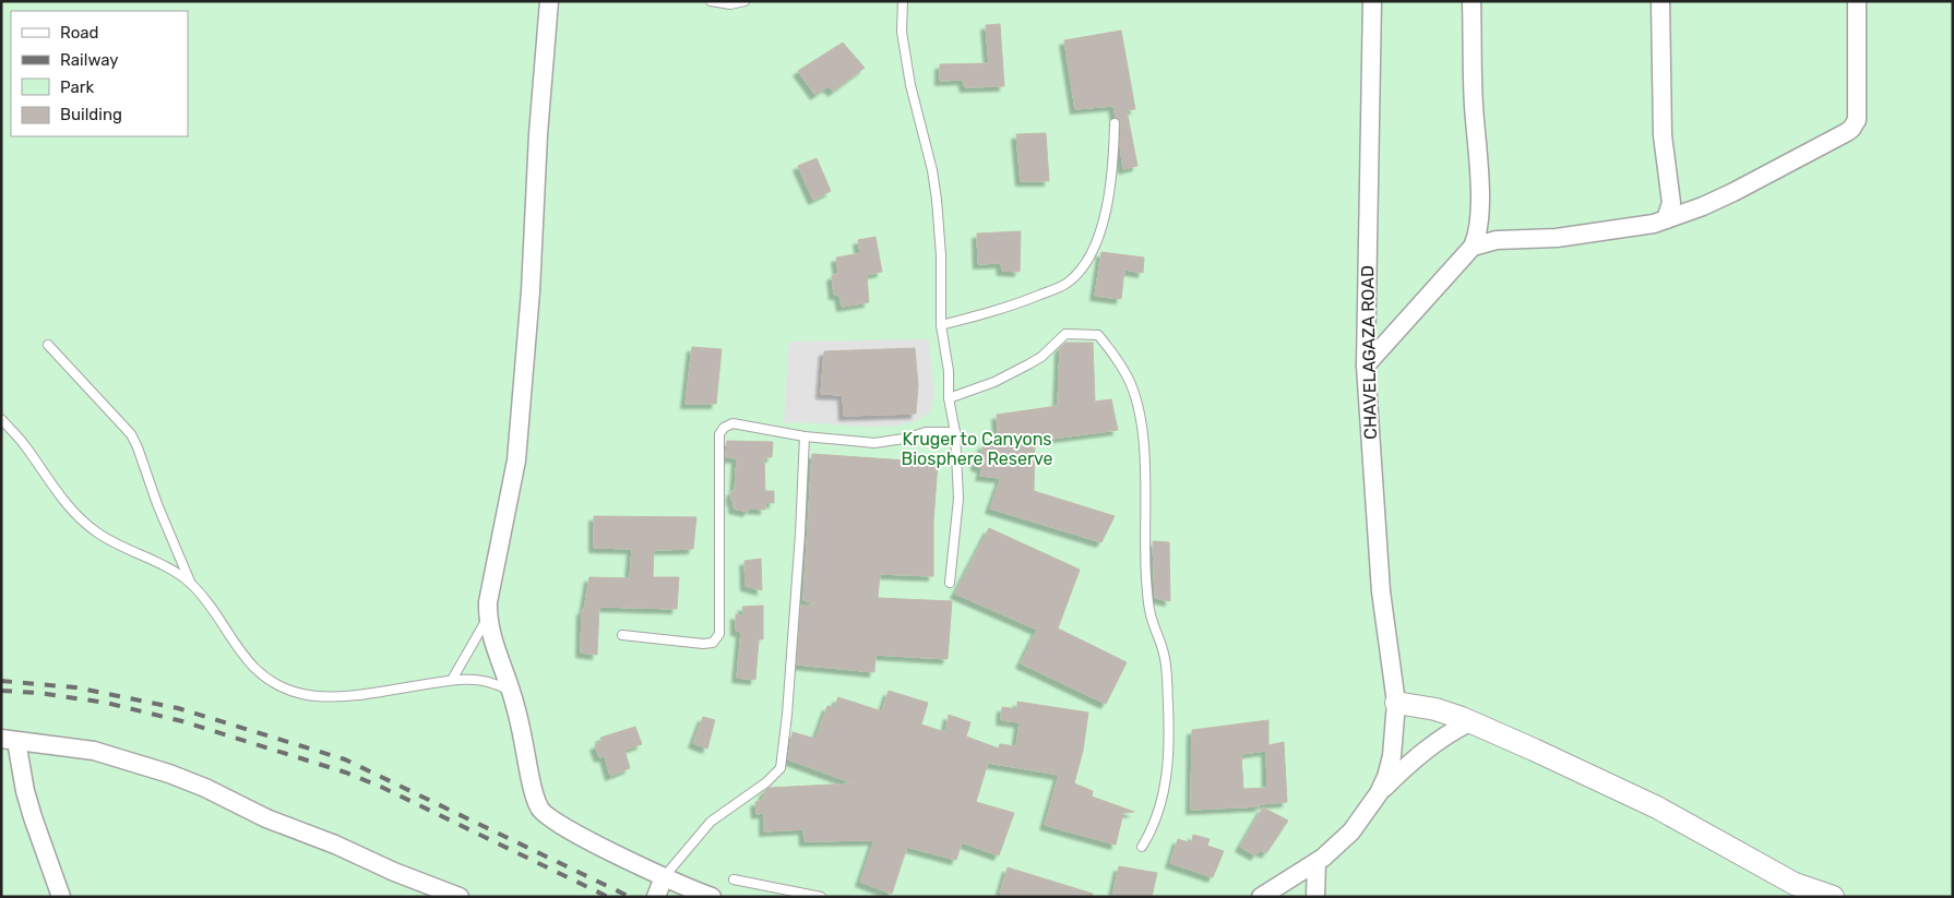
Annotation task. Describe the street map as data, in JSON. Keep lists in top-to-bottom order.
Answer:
{
  "streets": {
    "street": ["CHAVELAGAZA ROAD"]
  },
  "parks": ["Kruger to Canyons Biosphere Reserve"],
  "legend": [
    "Road",
    "Railway",
    "Park",
    "Building"
  ]
}
